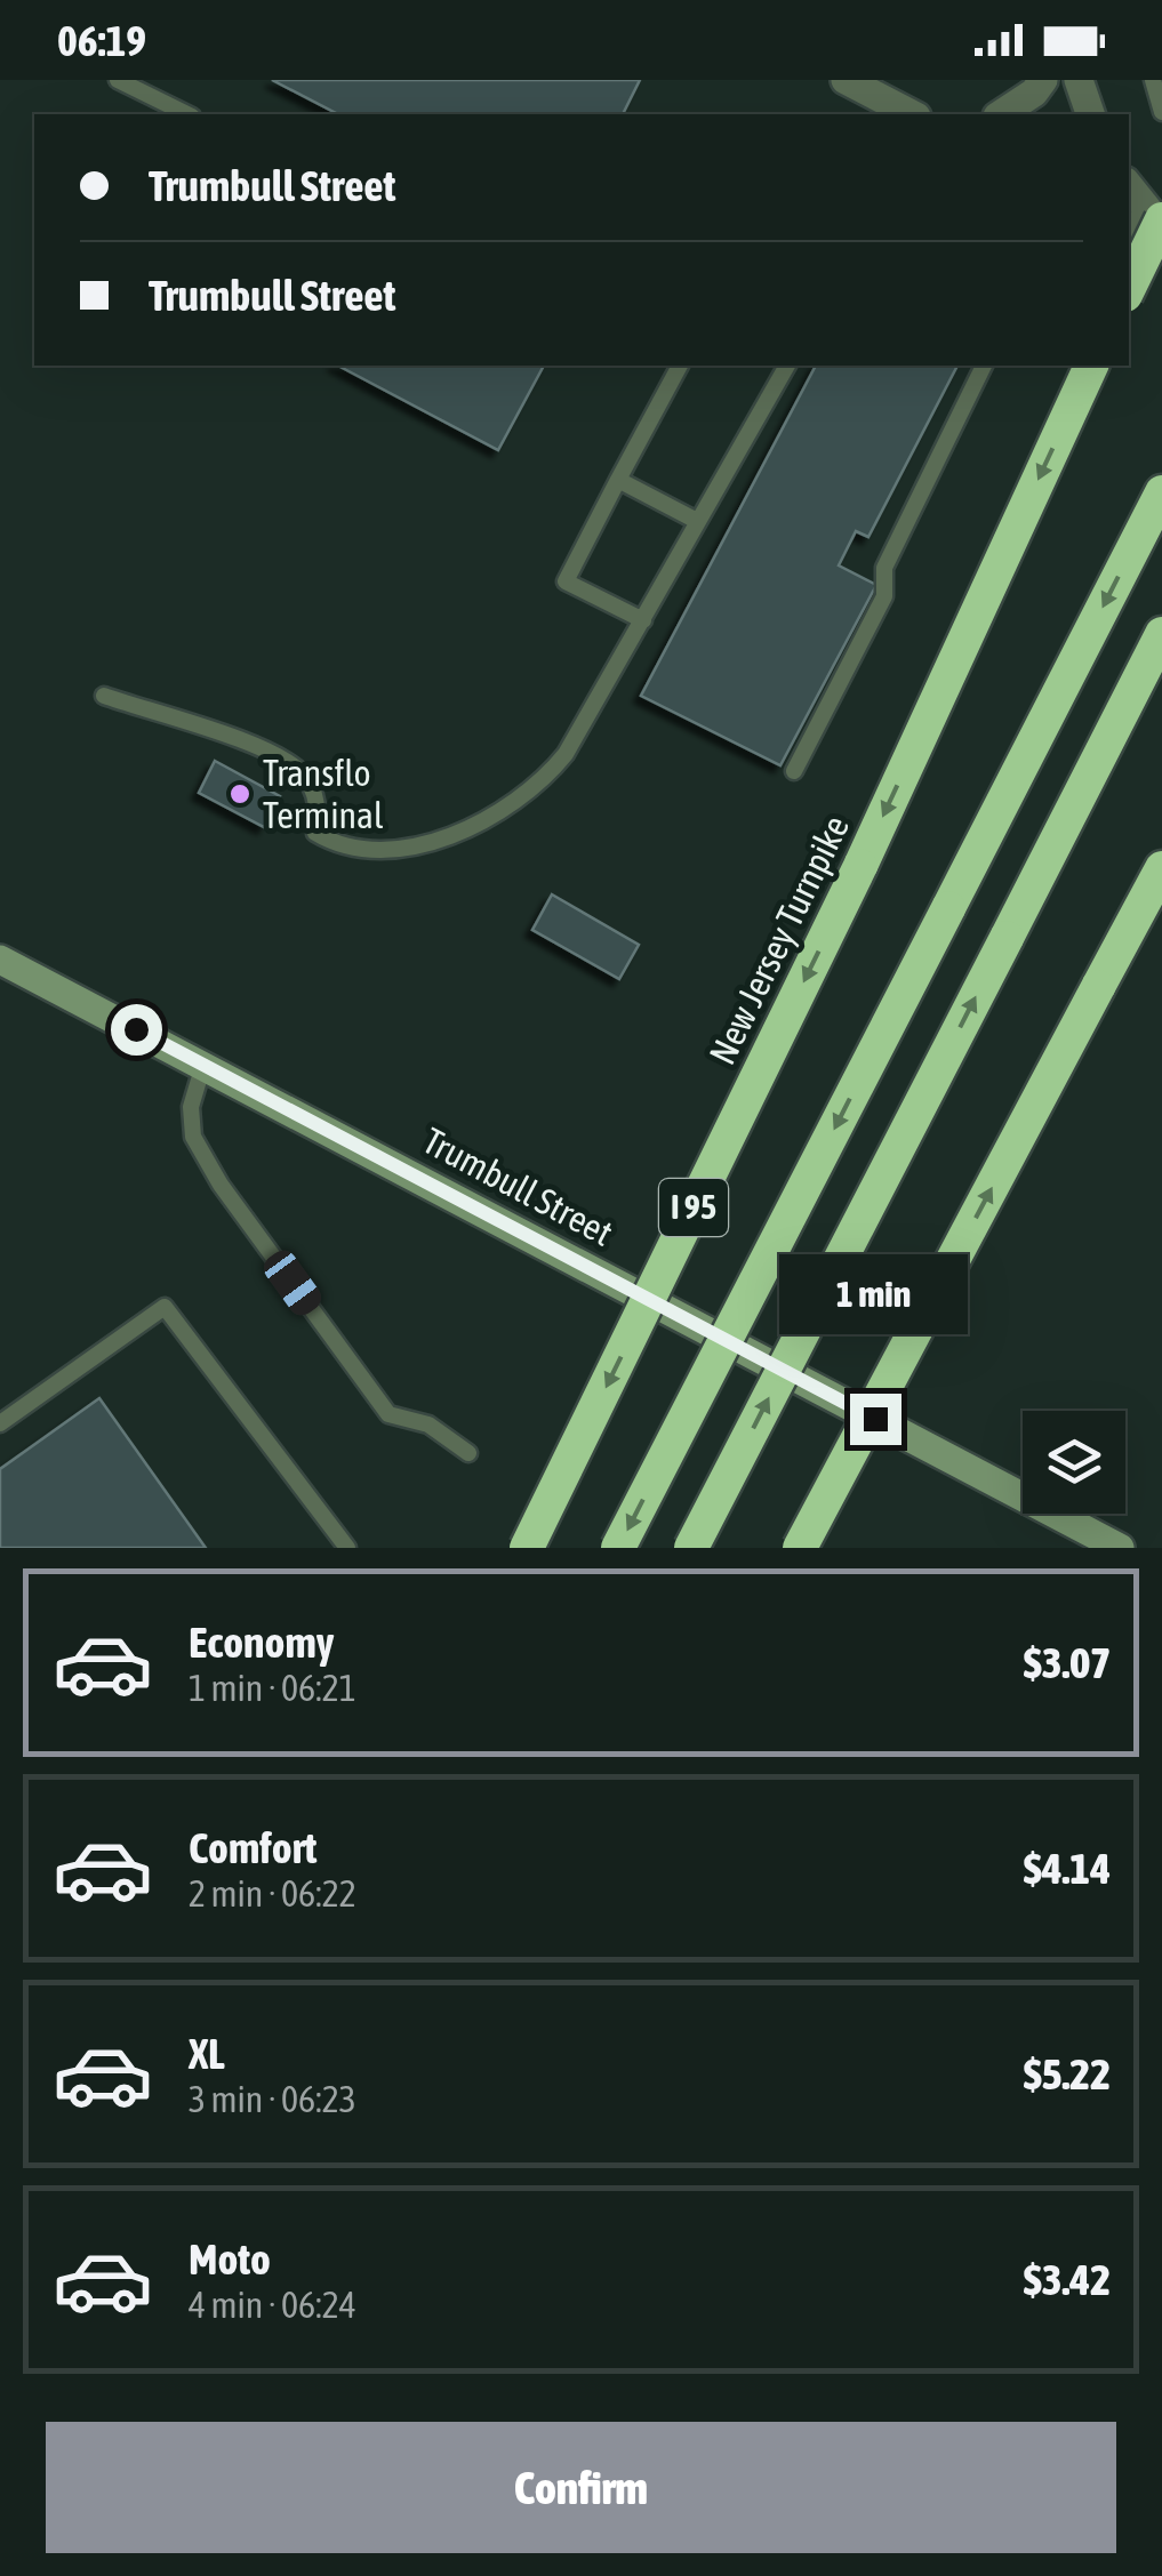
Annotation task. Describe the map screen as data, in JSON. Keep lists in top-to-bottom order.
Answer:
{
  "streets": {
    "highway": ["New Jersey Turnpike", "I 95"],
    "street": ["Trumbull Street"]
  },
  "places": ["Transflo Terminal"],
  "page": {
    "status": "06:19",
    "banner": ["Trumbull Street", "Trumbull Street"],
    "bubble": "1 min",
    "list": [
      {
        "name": "Economy",
        "note": "1 min · 06:21",
        "value": "$3.07"
      },
      {
        "name": "Comfort",
        "note": "2 min · 06:22",
        "value": "$4.14"
      },
      {
        "name": "XL",
        "note": "3 min · 06:23",
        "value": "$5.22"
      },
      {
        "name": "Moto",
        "note": "4 min · 06:24",
        "value": "$3.42"
      }
    ],
    "buttons": "Confirm"
  }
}
